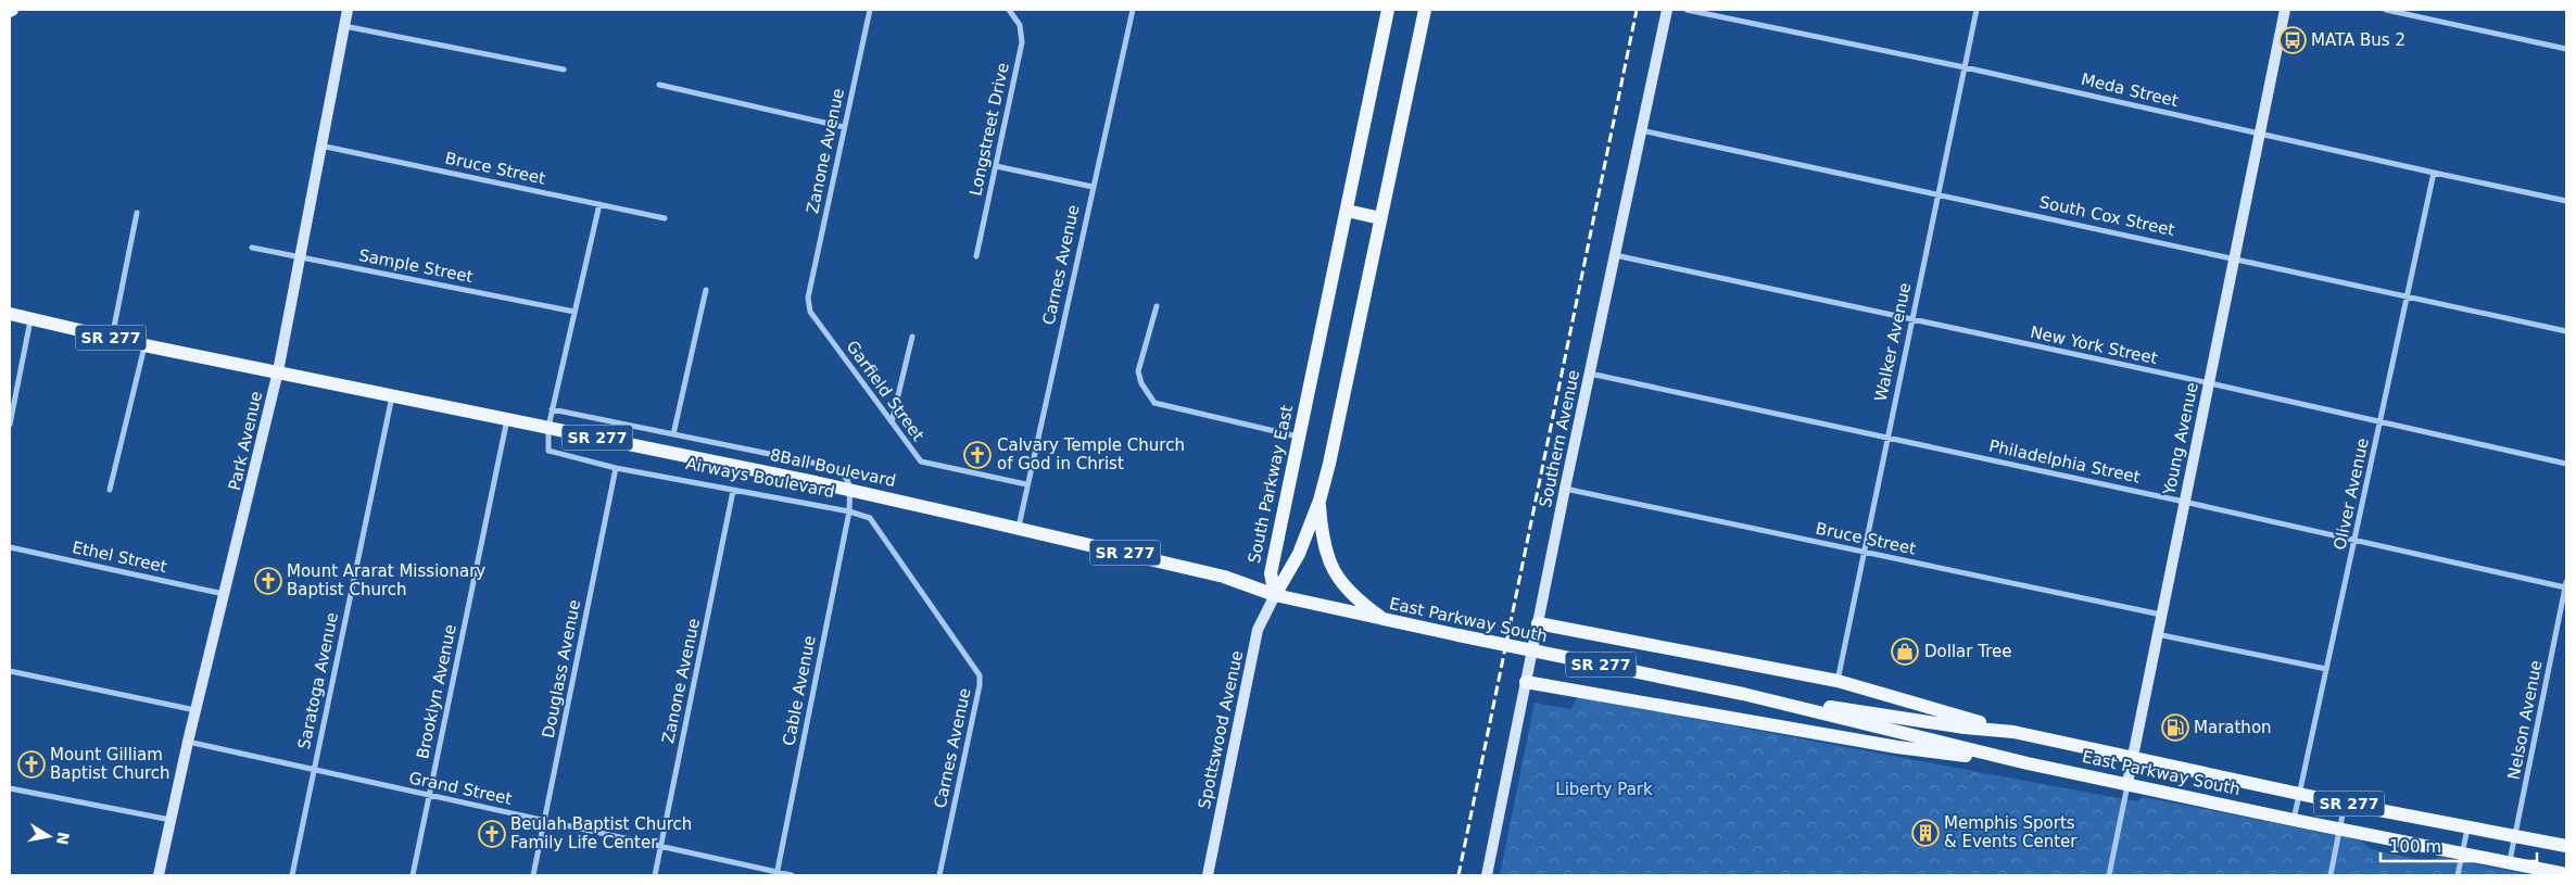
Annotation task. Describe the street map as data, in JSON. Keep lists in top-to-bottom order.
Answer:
{
  "streets": {
    "main road": [
      "SR 277",
      "Southern Avenue",
      "Young Avenue",
      "Park Avenue",
      "8Ball Boulevard",
      "South Parkway East",
      "East Parkway South",
      "Spottswood Avenue"
    ],
    "street": [
      "Meda Street",
      "Longstreet Drive",
      "Zanone Avenue",
      "Bruce Street",
      "South Cox Street",
      "Carnes Avenue",
      "Sample Street",
      "Walker Avenue",
      "New York Street",
      "Garfield Street",
      "Philadelphia Street",
      "Airways Boulevard",
      "Oliver Avenue",
      "Ethel Street",
      "Douglass Avenue",
      "Saratoga Avenue",
      "Cable Avenue",
      "Brooklyn Avenue",
      "Nelson Avenue",
      "Grand Street"
    ]
  },
  "crossings": [
    ["Meda Street", "Walker Avenue"],
    ["Meda Street", "Young Avenue"],
    ["Meda Street", "Oliver Avenue"],
    ["Zanone Avenue", "Garfield Street"],
    ["Zanone Avenue", "Airways Boulevard"],
    ["Zanone Avenue", "Grand Street"],
    ["Bruce Street", "Walker Avenue"],
    ["Bruce Street", "Southern Avenue"],
    ["Bruce Street", "Young Avenue"],
    ["Bruce Street", "Park Avenue"],
    ["South Cox Street", "Walker Avenue"],
    ["South Cox Street", "Southern Avenue"],
    ["South Cox Street", "Young Avenue"],
    ["South Cox Street", "Oliver Avenue"],
    ["Carnes Avenue", "Garfield Street"],
    ["Carnes Avenue", "8Ball Boulevard"],
    ["Carnes Avenue", "Airways Boulevard"],
    ["Carnes Avenue", "Cable Avenue"],
    ["Sample Street", "Park Avenue"],
    ["SR 277", "Park Avenue"],
    ["SR 277", "8Ball Boulevard"],
    ["SR 277", "Saratoga Avenue"],
    ["Walker Avenue", "New York Street"],
    ["Walker Avenue", "Philadelphia Street"],
    ["New York Street", "Southern Avenue"],
    ["New York Street", "Young Avenue"],
    ["New York Street", "Oliver Avenue"],
    ["Southern Avenue", "Philadelphia Street"],
    ["Young Avenue", "Philadelphia Street"],
    ["Young Avenue", "East Parkway South"],
    ["Park Avenue", "Ethel Street"],
    ["Park Avenue", "Grand Street"],
    ["Philadelphia Street", "Oliver Avenue"],
    ["Philadelphia Street", "Nelson Avenue"],
    ["8Ball Boulevard", "Airways Boulevard"],
    ["8Ball Boulevard", "South Parkway East"],
    ["8Ball Boulevard", "East Parkway South"],
    ["8Ball Boulevard", "Saratoga Avenue"],
    ["8Ball Boulevard", "Brooklyn Avenue"],
    ["8Ball Boulevard", "Spottswood Avenue"],
    ["Airways Boulevard", "Douglass Avenue"],
    ["Airways Boulevard", "Cable Avenue"],
    ["South Parkway East", "East Parkway South"],
    ["South Parkway East", "Spottswood Avenue"],
    ["Oliver Avenue", "East Parkway South"],
    ["East Parkway South", "Nelson Avenue"],
    ["East Parkway South", "Spottswood Avenue"],
    ["Douglass Avenue", "Grand Street"],
    ["Saratoga Avenue", "Grand Street"],
    ["Cable Avenue", "Grand Street"],
    ["Brooklyn Avenue", "Grand Street"]
  ],
  "parks": ["Liberty Park"],
  "places": {
    "bus stop": ["MATA Bus 2"],
    "church": [
      "Calvary Temple Church of God in Christ",
      "Mount Ararat Missionary Baptist Church",
      "Mount Gilliam Baptist Church",
      "Beulah Baptist Church Family Life Center"
    ],
    "shop": ["Dollar Tree"],
    "fuel station": ["Marathon"],
    "building": ["Memphis Sports & Events Center"]
  },
  "scale_bar": "100 m",
  "north": "right"
}
